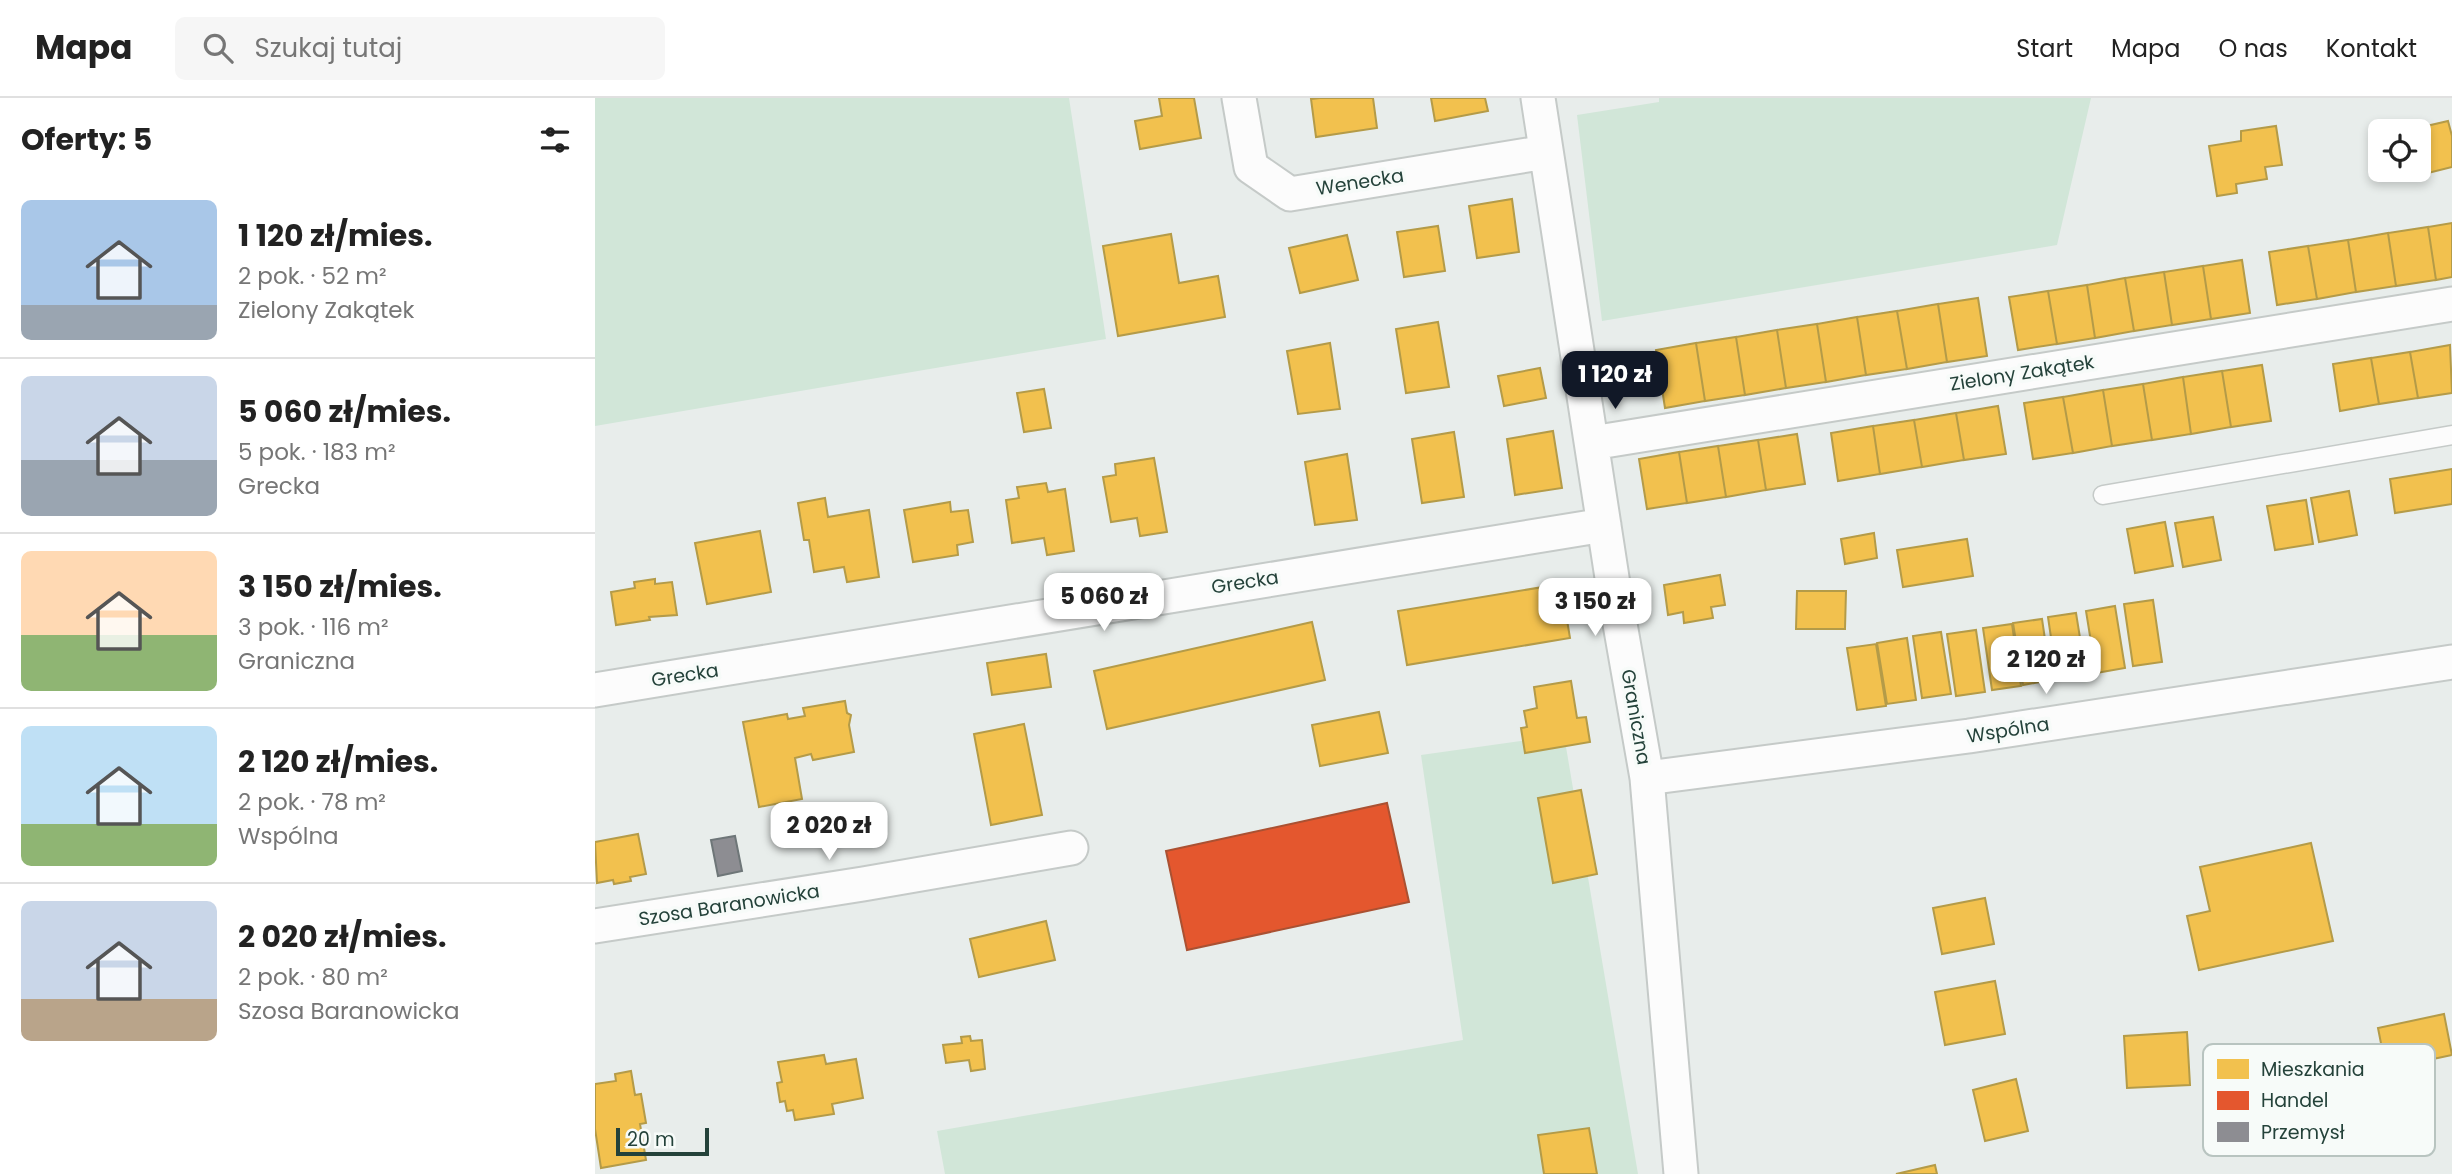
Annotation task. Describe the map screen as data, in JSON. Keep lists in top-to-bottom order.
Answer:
{
  "streets": {
    "street": [
      "Wenecka",
      "Zielony Zakątek",
      "Grecka",
      "Graniczna",
      "Wspólna",
      "Szosa Baranowicka"
    ]
  },
  "crossings": [
    ["Wenecka", "Graniczna"],
    ["Zielony Zakątek", "Graniczna"],
    ["Grecka", "Graniczna"],
    ["Graniczna", "Wspólna"]
  ],
  "legend": ["Mieszkania", "Handel", "Przemysł"],
  "scale_bar": "20 m",
  "page": {
    "header": "Mapa",
    "search": "Szukaj tutaj",
    "nav": [
      "Start",
      "Mapa",
      "O nas",
      "Kontakt"
    ],
    "heading": "Oferty: 5",
    "list": [
      {
        "name": "1 120 zł/mies.",
        "note": "2 pok. · 52 m² · Zielony Zakątek"
      },
      {
        "name": "5 060 zł/mies.",
        "note": "5 pok. · 183 m² · Grecka"
      },
      {
        "name": "3 150 zł/mies.",
        "note": "3 pok. · 116 m² · Graniczna"
      },
      {
        "name": "2 120 zł/mies.",
        "note": "2 pok. · 78 m² · Wspólna"
      },
      {
        "name": "2 020 zł/mies.",
        "note": "2 pok. · 80 m² · Szosa Baranowicka"
      }
    ],
    "price": [
      "1 120 zł",
      "5 060 zł",
      "3 150 zł",
      "2 120 zł",
      "2 020 zł"
    ],
    "scale": "20 m"
  }
}
